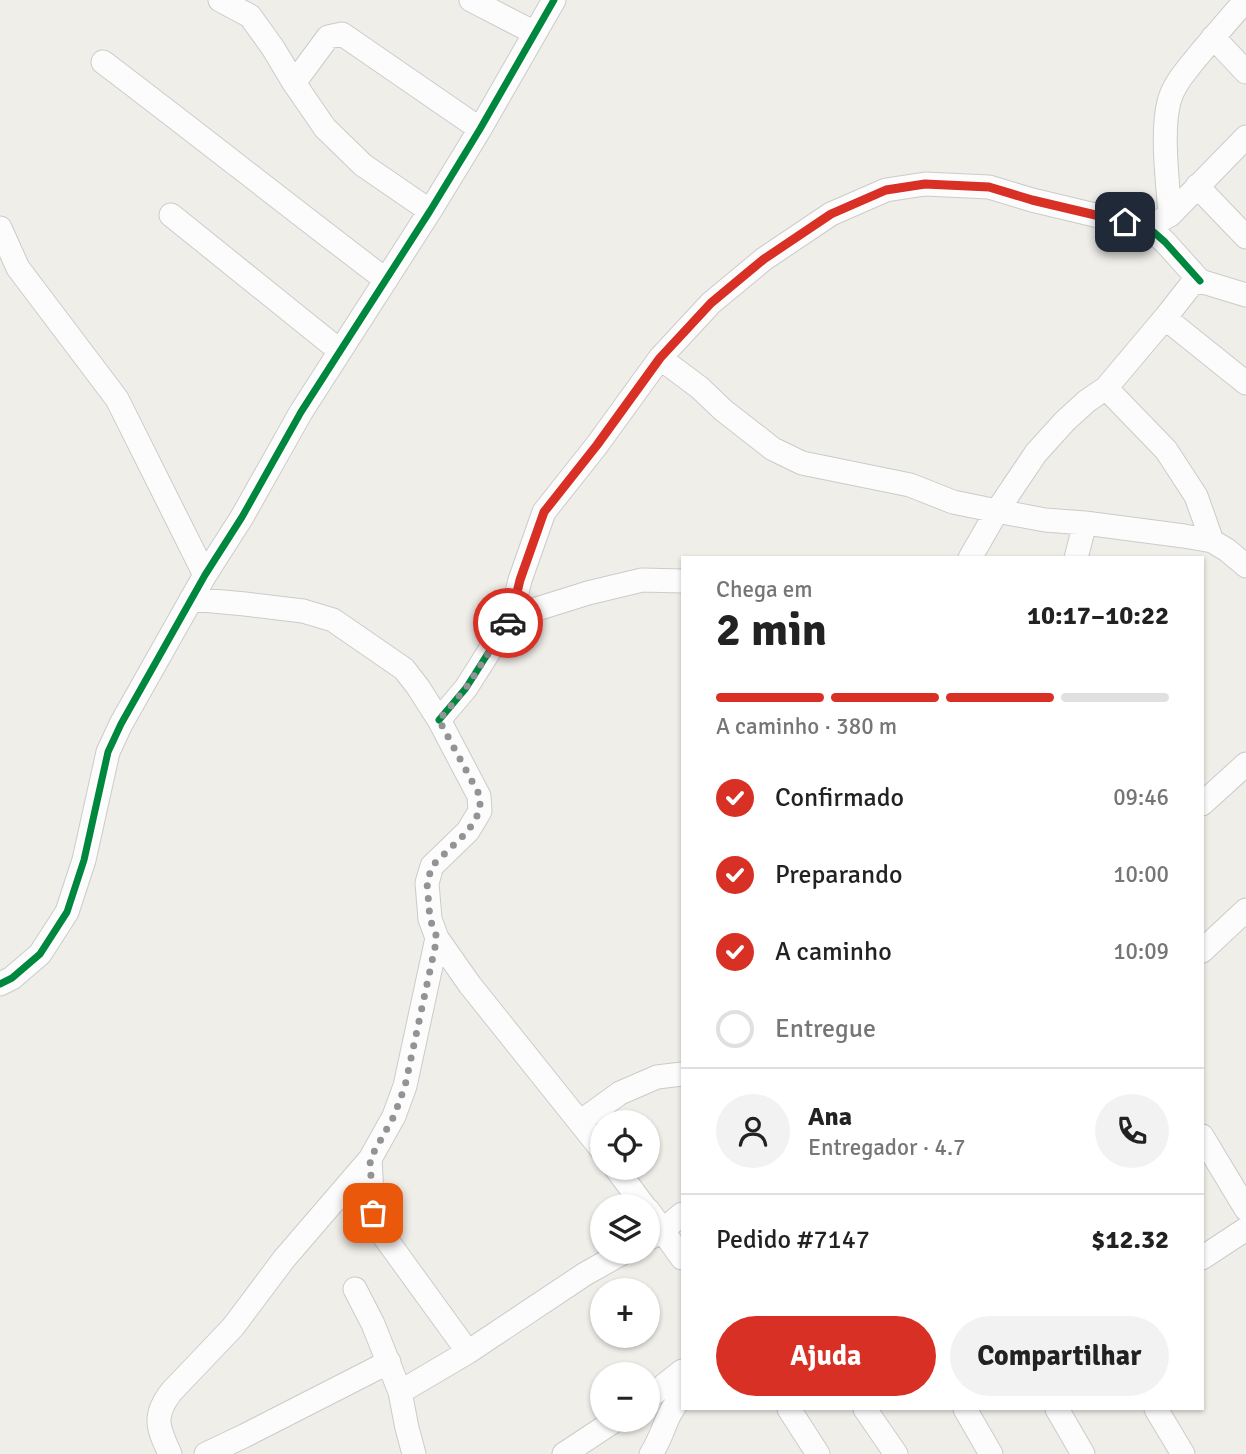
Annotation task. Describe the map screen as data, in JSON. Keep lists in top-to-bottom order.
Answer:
{
  "page": {
    "heading": ["2 min", "Chega em", "10:17–10:22"],
    "panel": [
      "Ana",
      "Entregador · 4.7",
      "Pedido #7147",
      "$12.32"
    ],
    "bar": "A caminho · 380 m",
    "list": [
      ["Confirmado", "09:46"],
      ["Preparando", "10:00"],
      ["A caminho", "10:09"],
      "Entregue"
    ],
    "map_buttons": ["+", "−"],
    "buttons": ["Ajuda", "Compartilhar"]
  }
}
